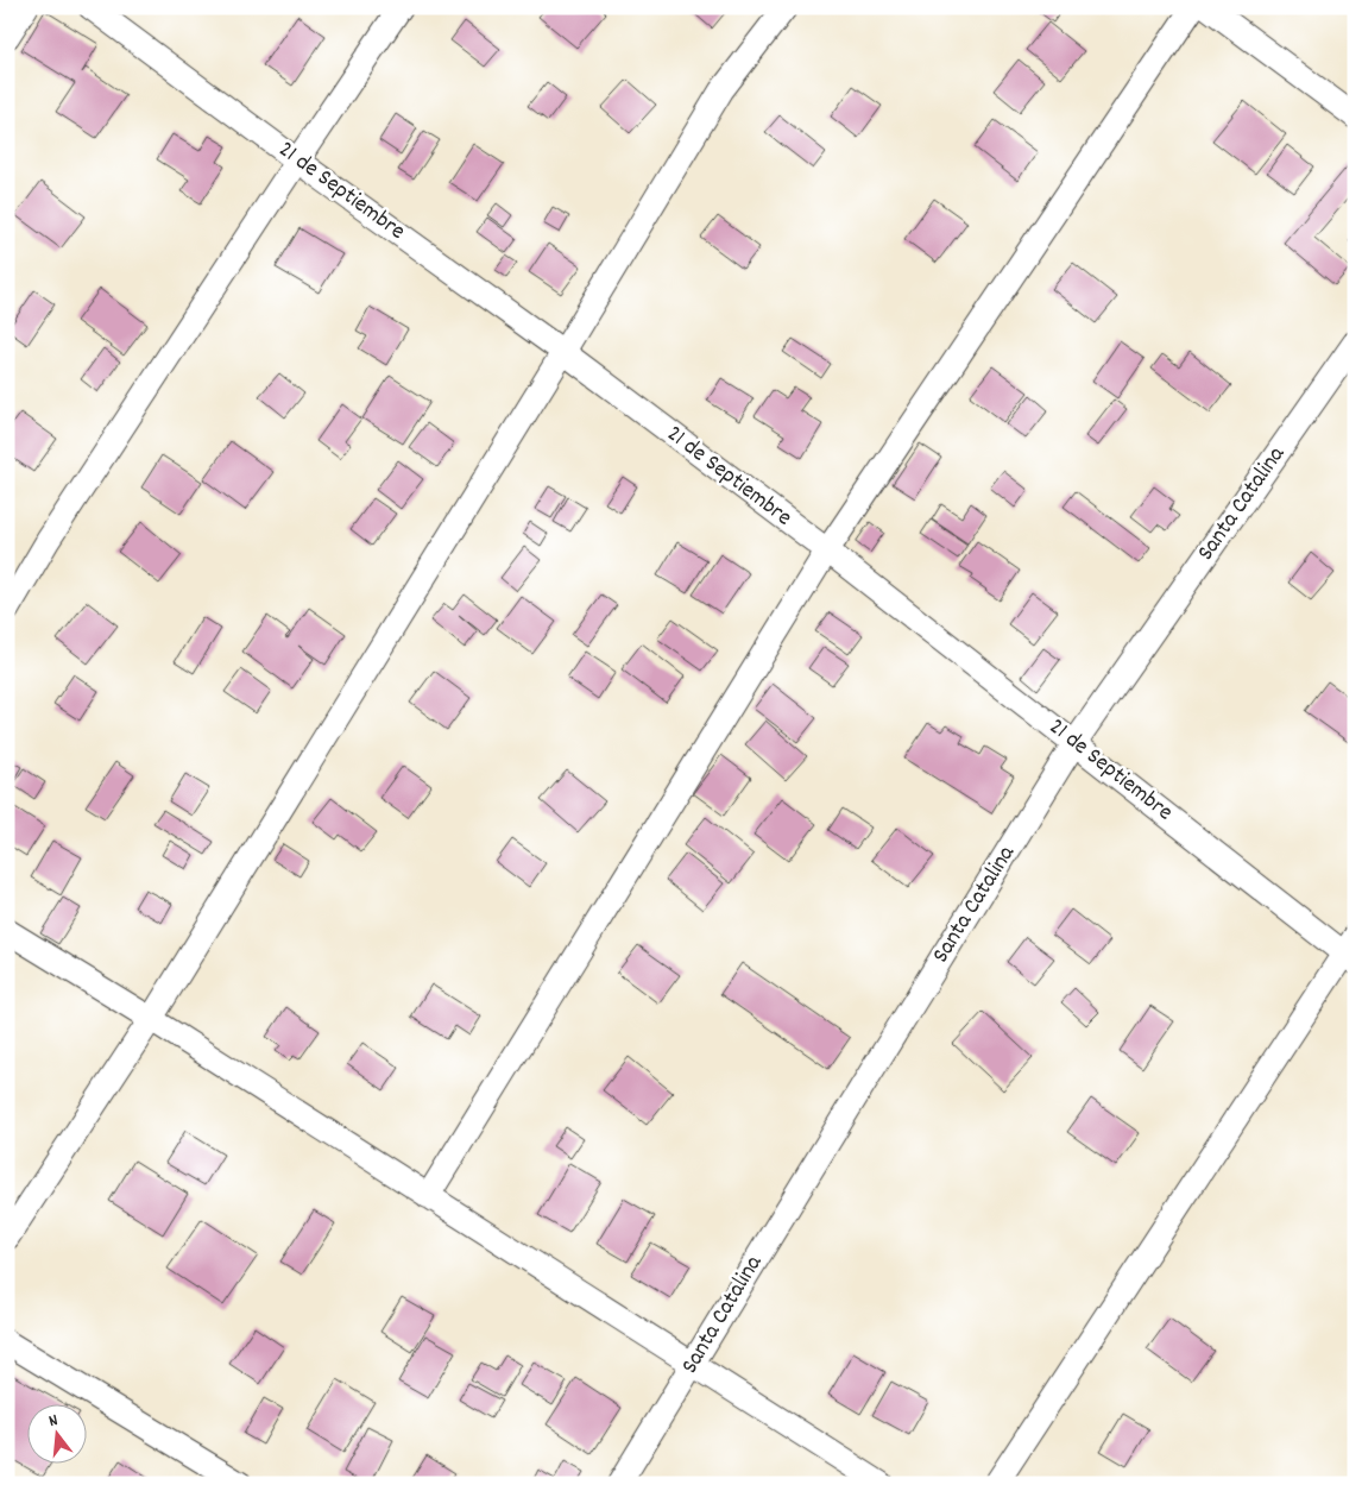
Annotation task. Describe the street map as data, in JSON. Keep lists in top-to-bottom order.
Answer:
{
  "streets": {
    "street": ["21 de Septiembre", "Santa Catalina"]
  },
  "crossings": [
    ["21 de Septiembre", "Santa Catalina"]
  ],
  "north": "top"
}
